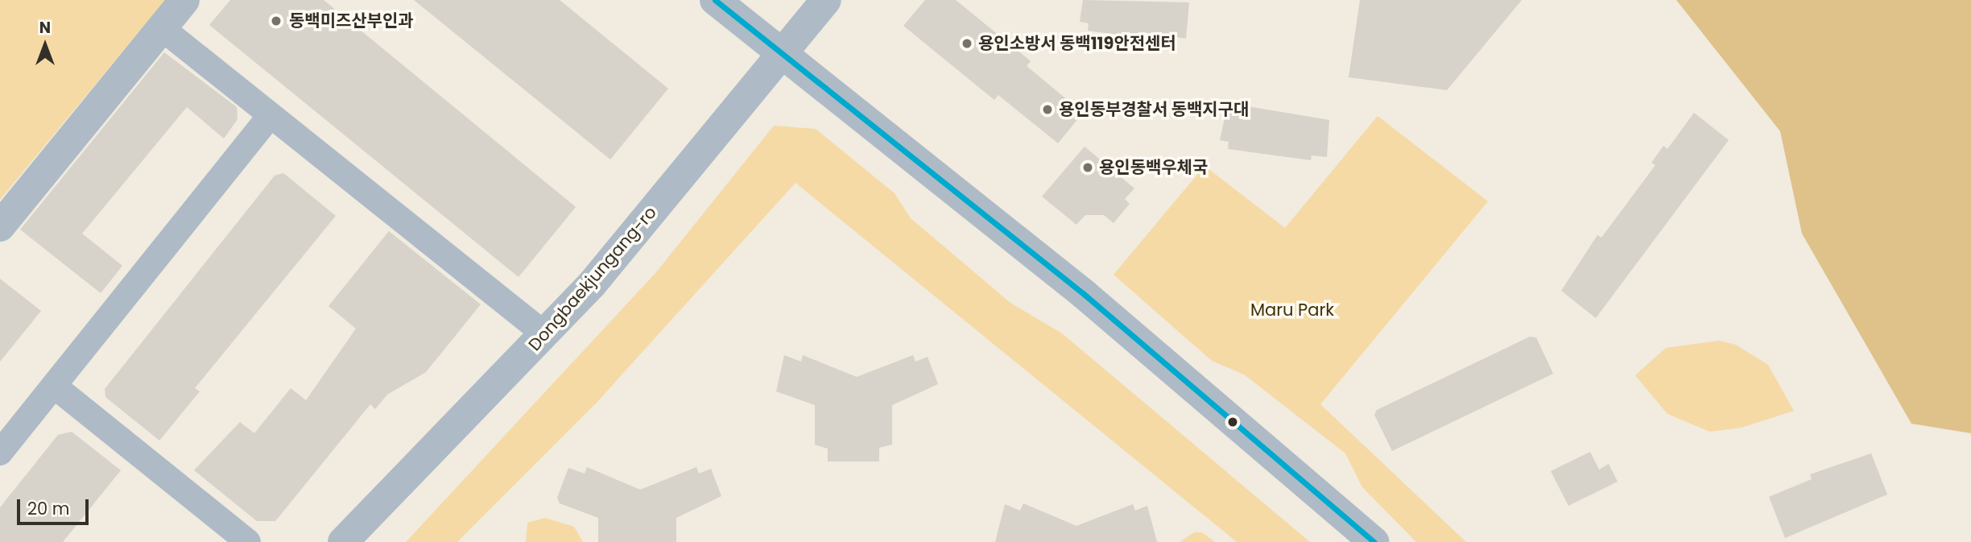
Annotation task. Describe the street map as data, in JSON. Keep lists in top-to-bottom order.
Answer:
{
  "streets": {
    "street": ["Dongbaekjungang-ro"]
  },
  "parks": ["Maru Park"],
  "places": [
    "동백미즈산부인과",
    "용인소방서 동백119안전센터",
    "용인동부경찰서 동백지구대",
    "용인동백우체국"
  ],
  "scale_bar": "20 m",
  "north": "top"
}
